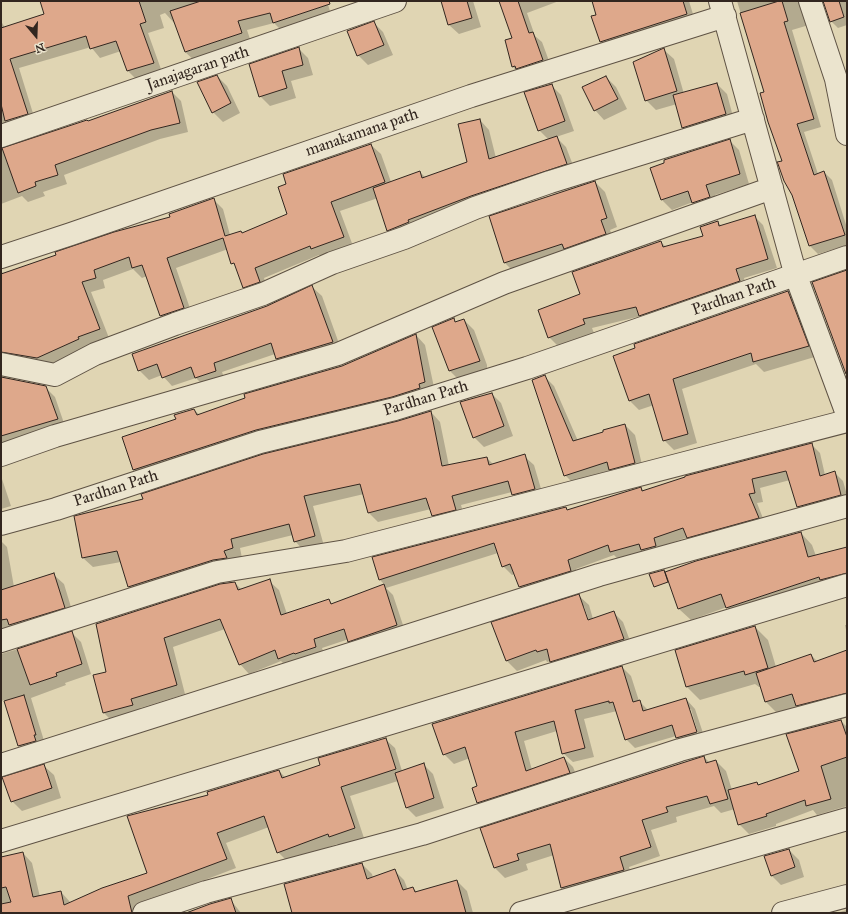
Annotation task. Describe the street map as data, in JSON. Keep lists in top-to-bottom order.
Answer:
{
  "streets": {
    "street": ["Janajagaran path", "manakamana path", "Pardhan Path"]
  },
  "north": "bottom"
}
